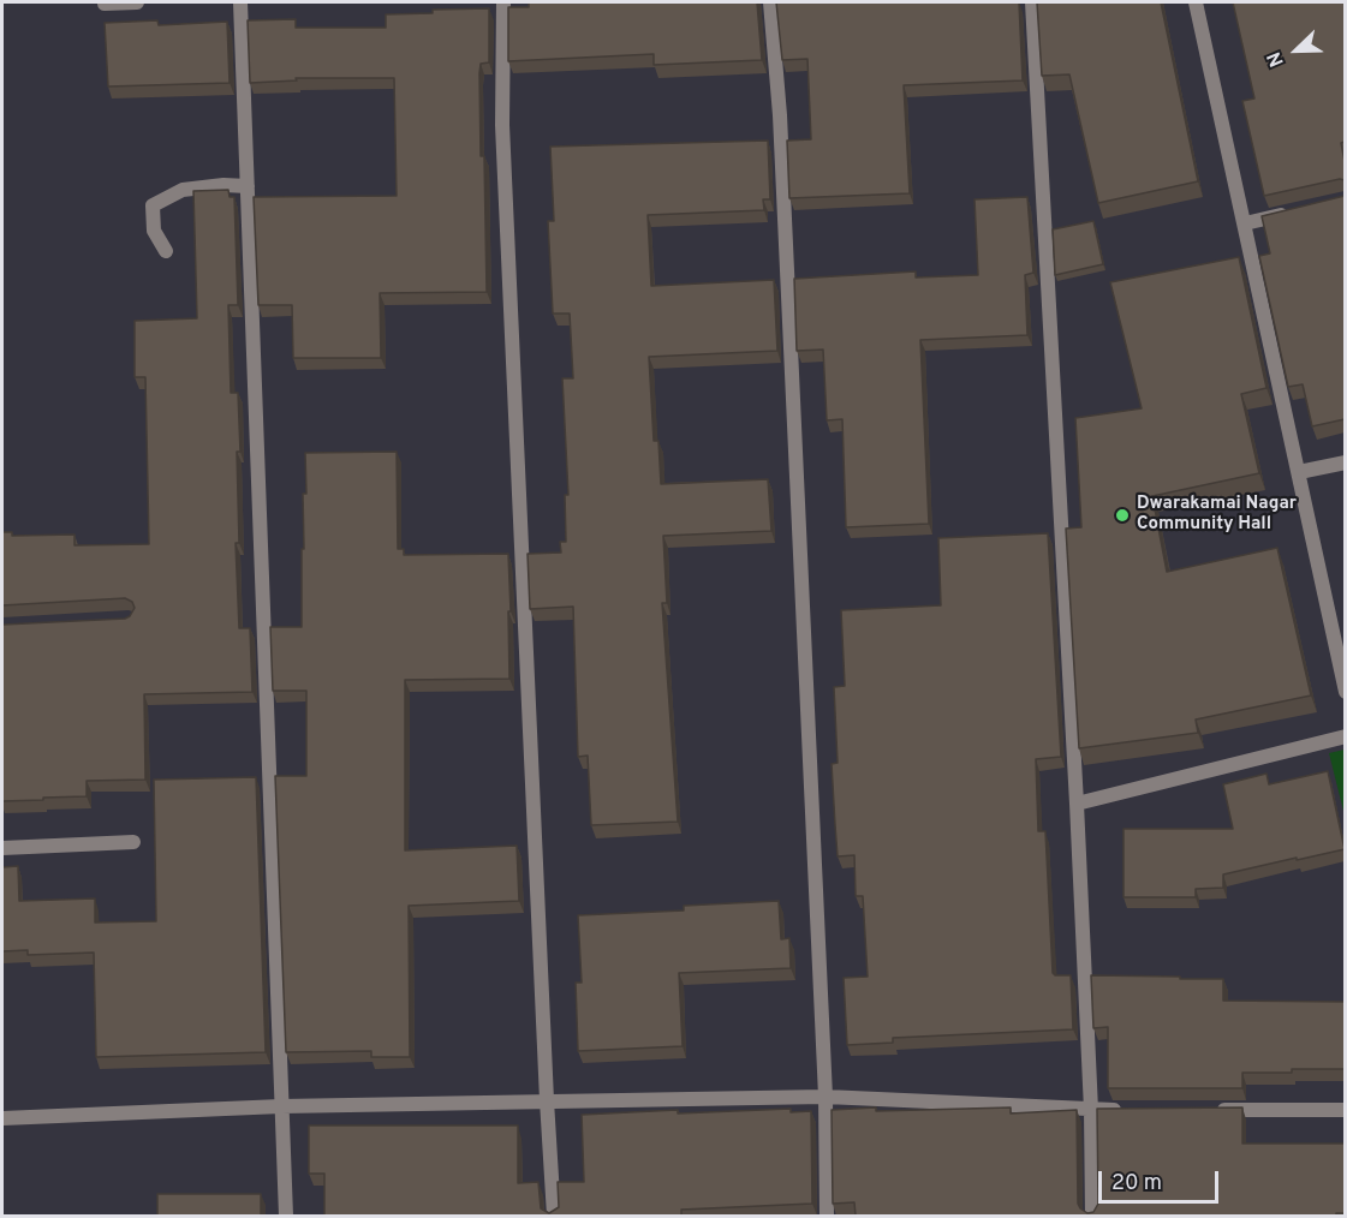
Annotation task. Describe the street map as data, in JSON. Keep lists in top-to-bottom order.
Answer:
{
  "places": ["Dwarakamai Nagar Community Hall"],
  "scale_bar": "20 m",
  "north": "bottom left"
}
